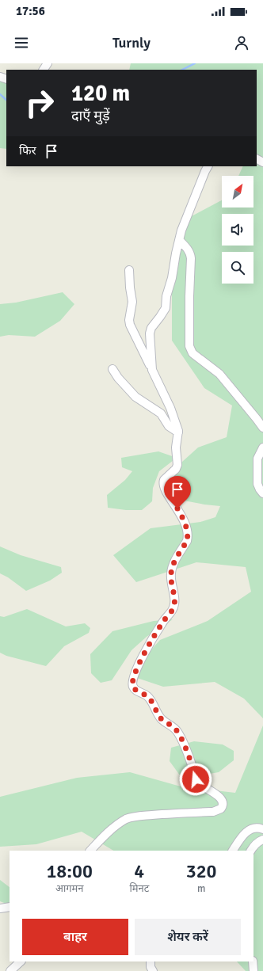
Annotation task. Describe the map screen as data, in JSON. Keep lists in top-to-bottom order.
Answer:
{
  "north": "top right",
  "page": {
    "status": "17:56",
    "header": "Turnly",
    "turn": ["120 m", "दाएँ मुड़ें"],
    "then": "फिर",
    "eta": [
      "18:00",
      "आगमन",
      "4",
      "मिनट",
      "320",
      "m"
    ],
    "buttons": ["बाहर", "शेयर करें"]
  }
}
